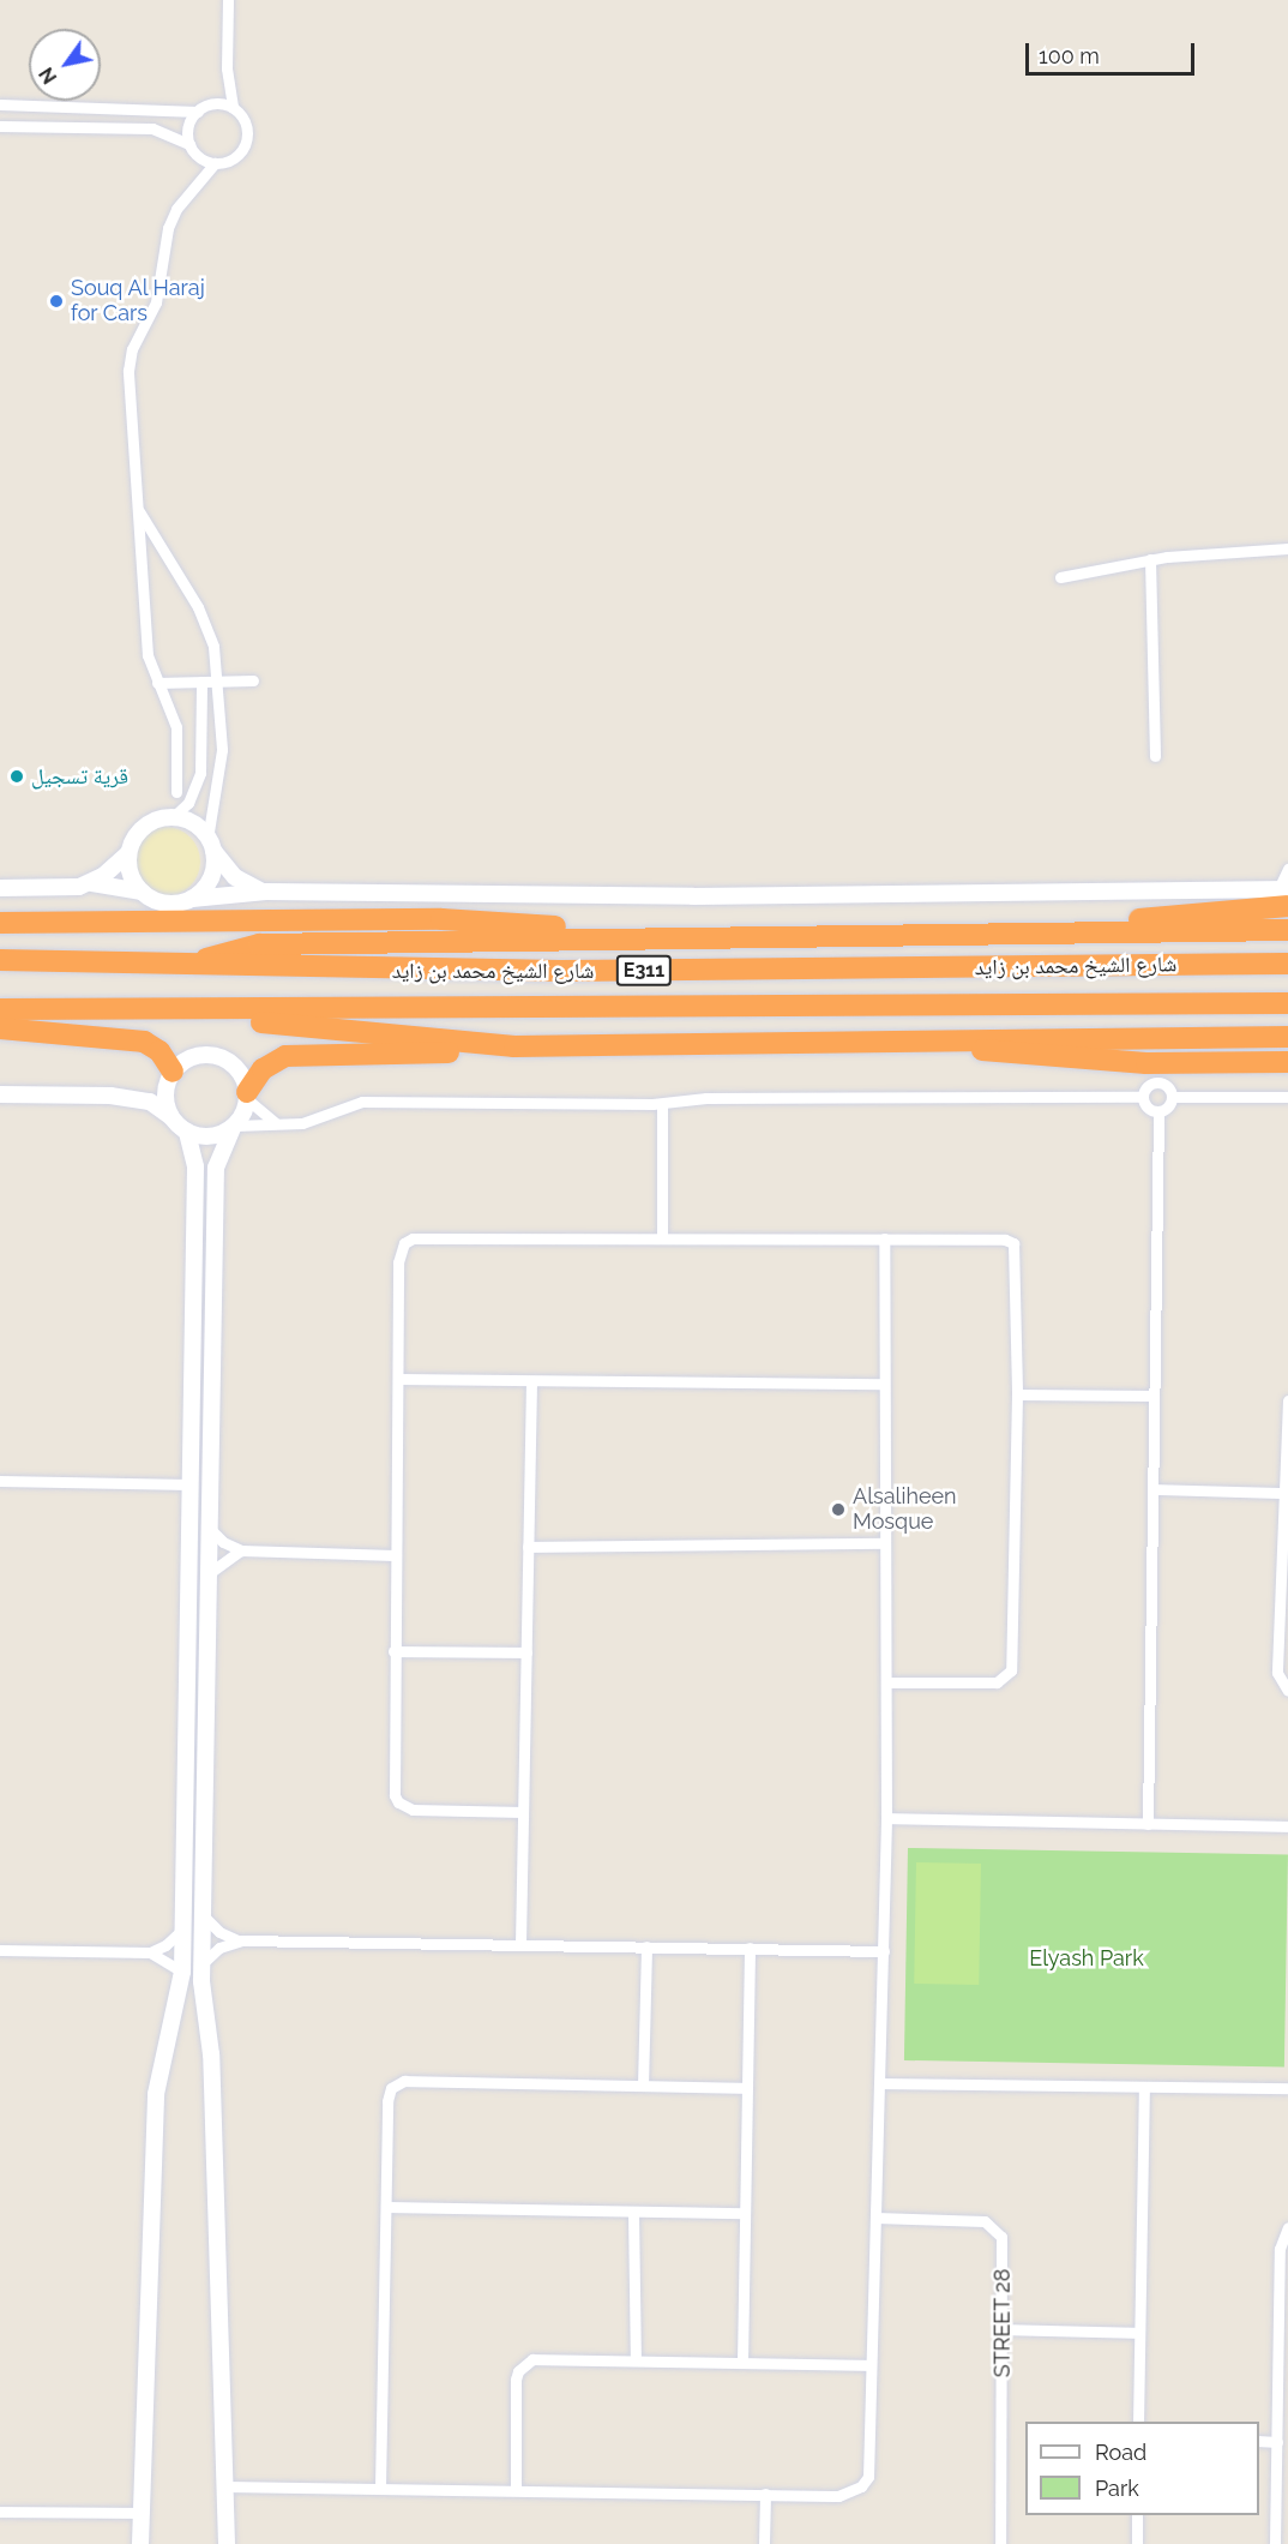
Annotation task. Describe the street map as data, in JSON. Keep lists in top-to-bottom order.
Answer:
{
  "streets": {
    "highway": ["شارع الشيخ محمد بن زايد", "E311"],
    "street": ["STREET 28"]
  },
  "parks": ["Elyash Park"],
  "places": ["Souq Al Haraj for Cars", "قرية تسجيل", "Alsaliheen Mosque"],
  "legend": ["Road", "Park"],
  "scale_bar": "100 m",
  "north": "bottom left"
}
